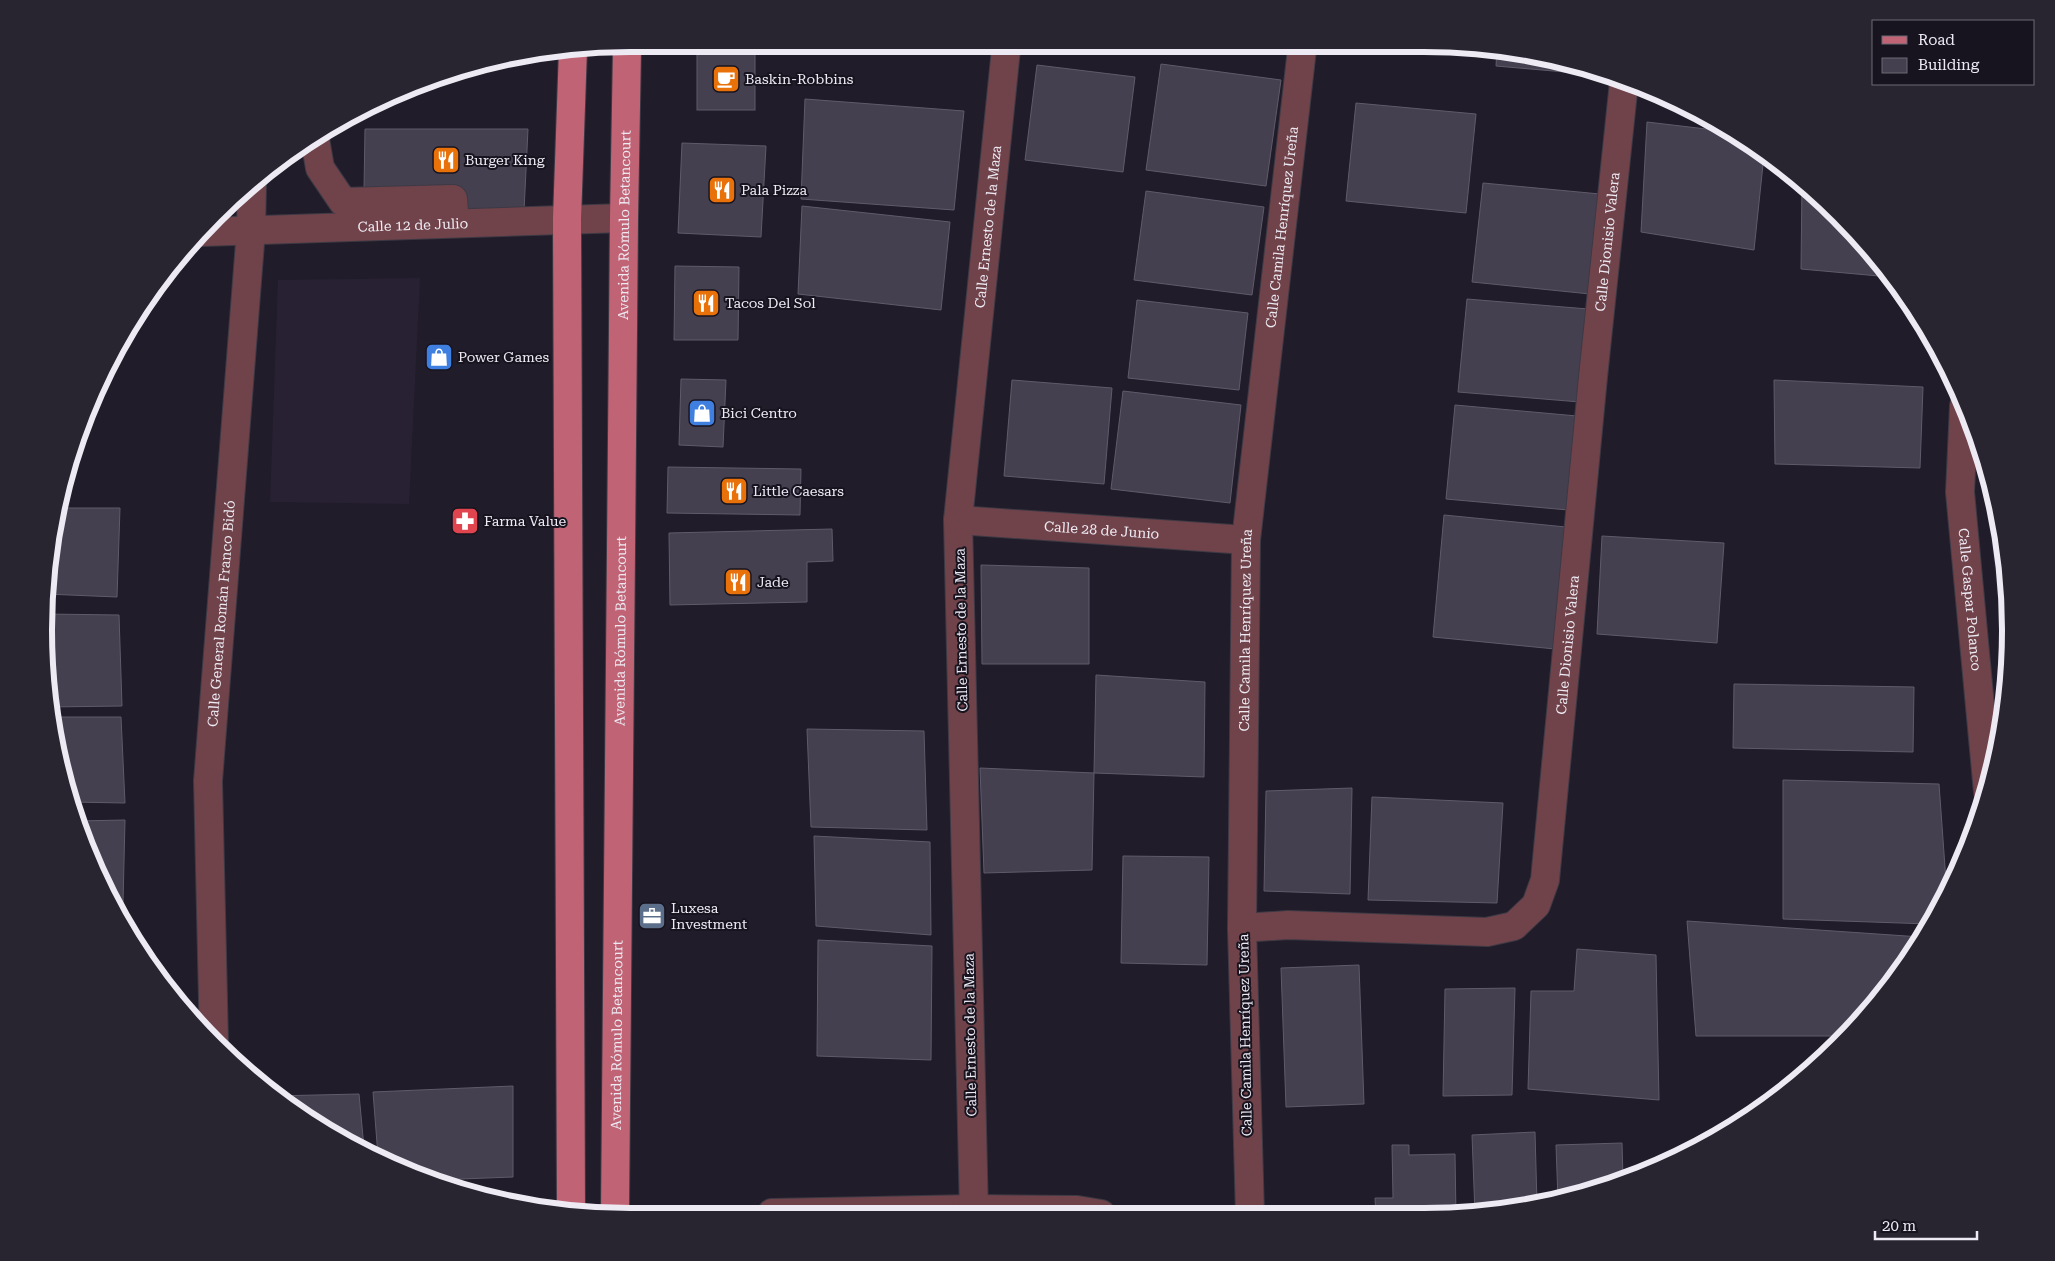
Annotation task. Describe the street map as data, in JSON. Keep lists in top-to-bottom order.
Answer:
{
  "streets": {
    "main road": ["Avenida Rómulo Betancourt"],
    "street": [
      "Calle 12 de Julio",
      "Calle Ernesto de la Maza",
      "Calle Camila Henríquez Ureña",
      "Calle Dionisio Valera",
      "Calle 28 de Junio",
      "Calle Gaspar Polanco",
      "Calle General Román Franco Bidó"
    ]
  },
  "crossings": [
    ["Calle 12 de Julio", "Avenida Rómulo Betancourt"],
    ["Calle 12 de Julio", "Calle General Román Franco Bidó"],
    ["Calle Ernesto de la Maza", "Calle 28 de Junio"],
    ["Calle Camila Henríquez Ureña", "Calle Dionisio Valera"],
    ["Calle Camila Henríquez Ureña", "Calle 28 de Junio"]
  ],
  "places": {
    "cafe": ["Baskin-Robbins"],
    "restaurant": [
      "Burger King",
      "Pala Pizza",
      "Tacos Del Sol",
      "Little Caesars",
      "Jade"
    ],
    "shop": ["Power Games", "Bici Centro"],
    "pharmacy": ["Farma Value"],
    "office": ["Luxesa Investment"]
  },
  "legend": ["Road", "Building"],
  "scale_bar": "20 m"
}
